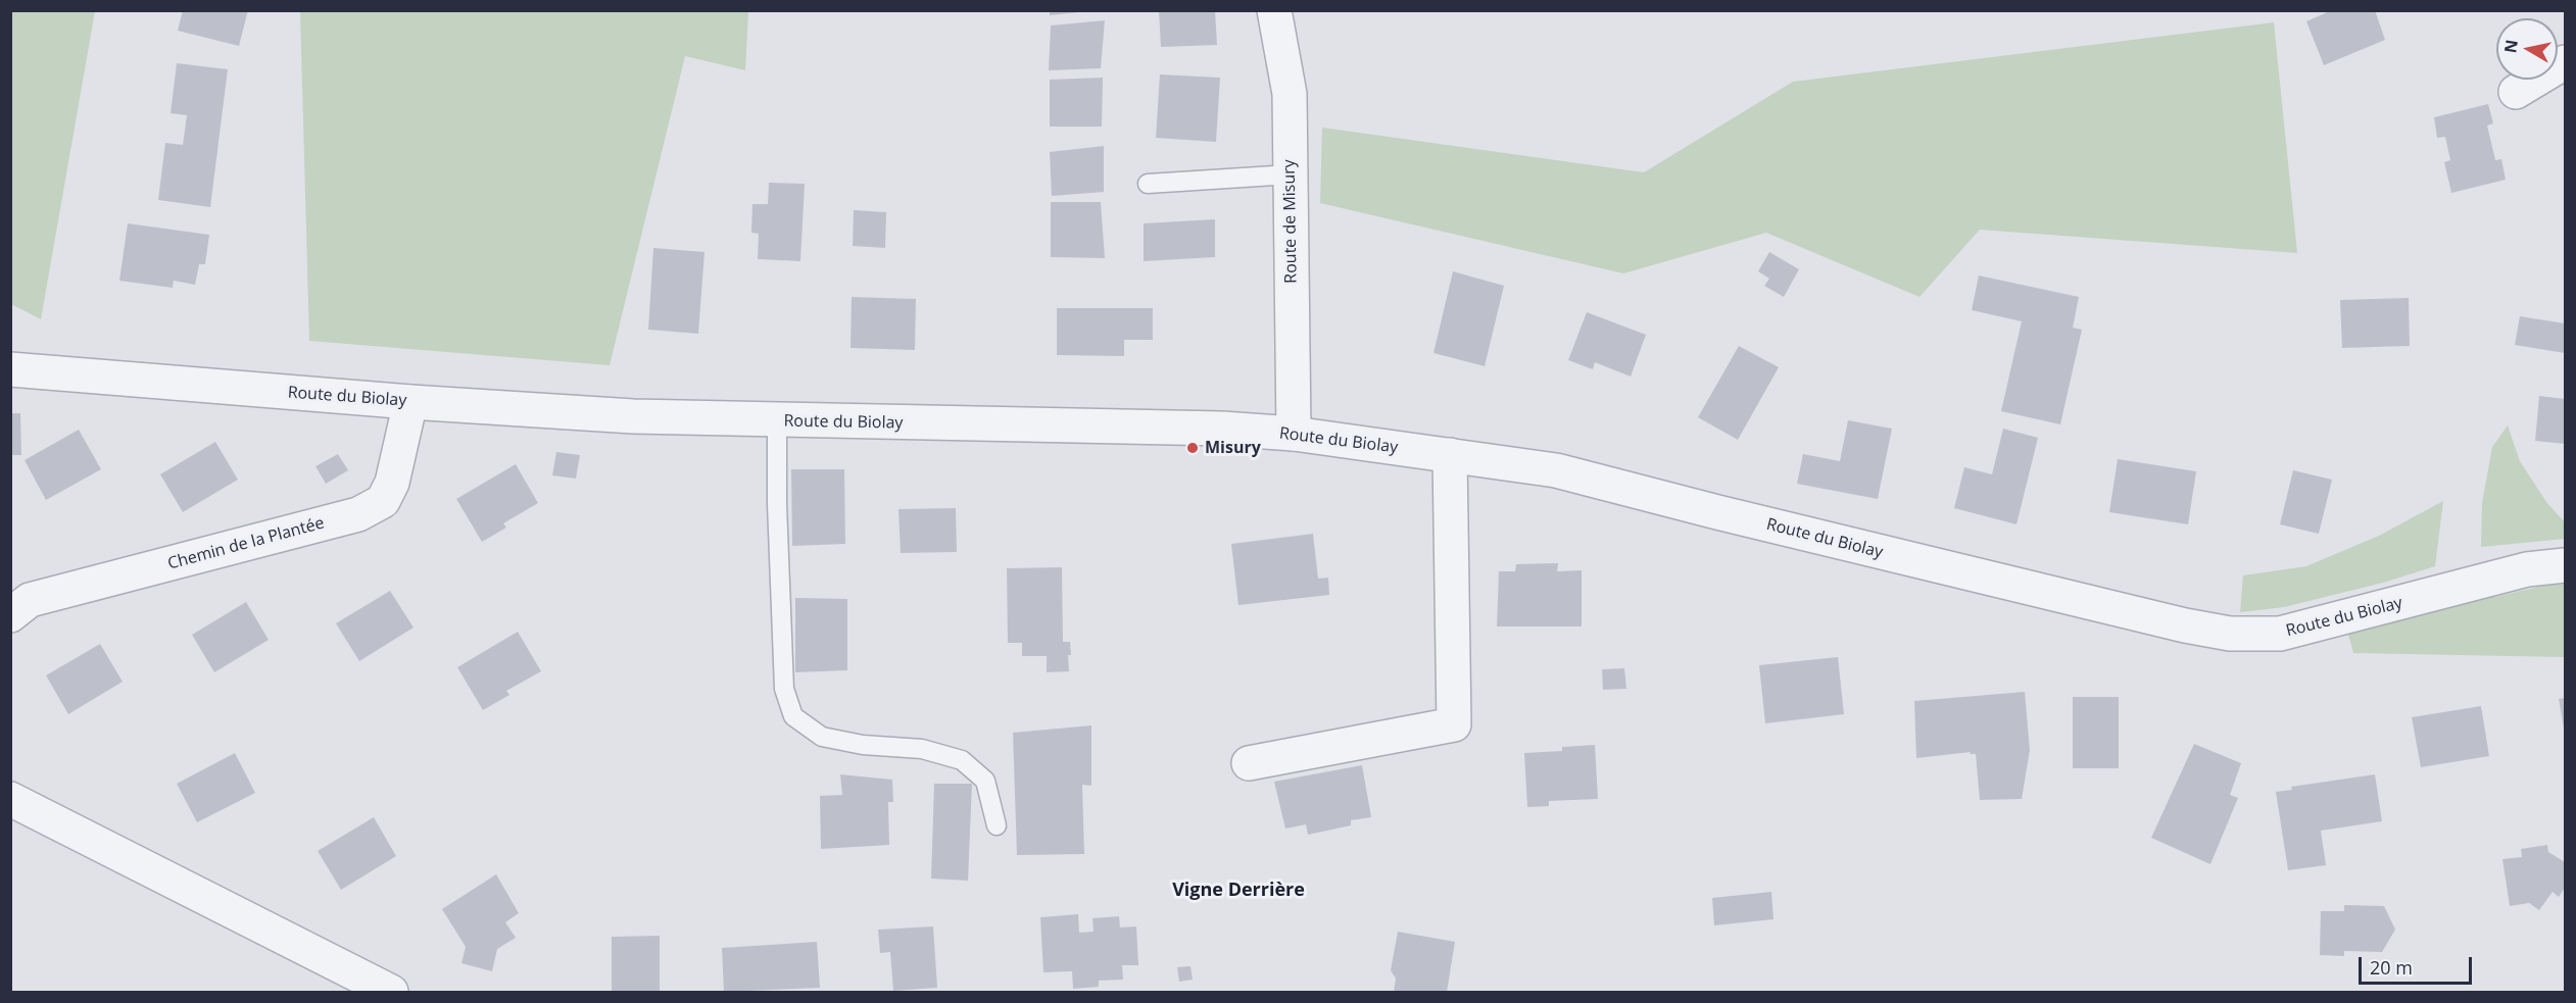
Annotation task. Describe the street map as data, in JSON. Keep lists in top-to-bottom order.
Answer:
{
  "streets": {
    "street": ["Route de Misury", "Route du Biolay", "Chemin de la Plantée"]
  },
  "crossings": [
    ["Route de Misury", "Route du Biolay"],
    ["Route du Biolay", "Chemin de la Plantée"]
  ],
  "districts": ["Vigne Derrière"],
  "places": ["Misury"],
  "scale_bar": "20 m",
  "north": "left"
}
